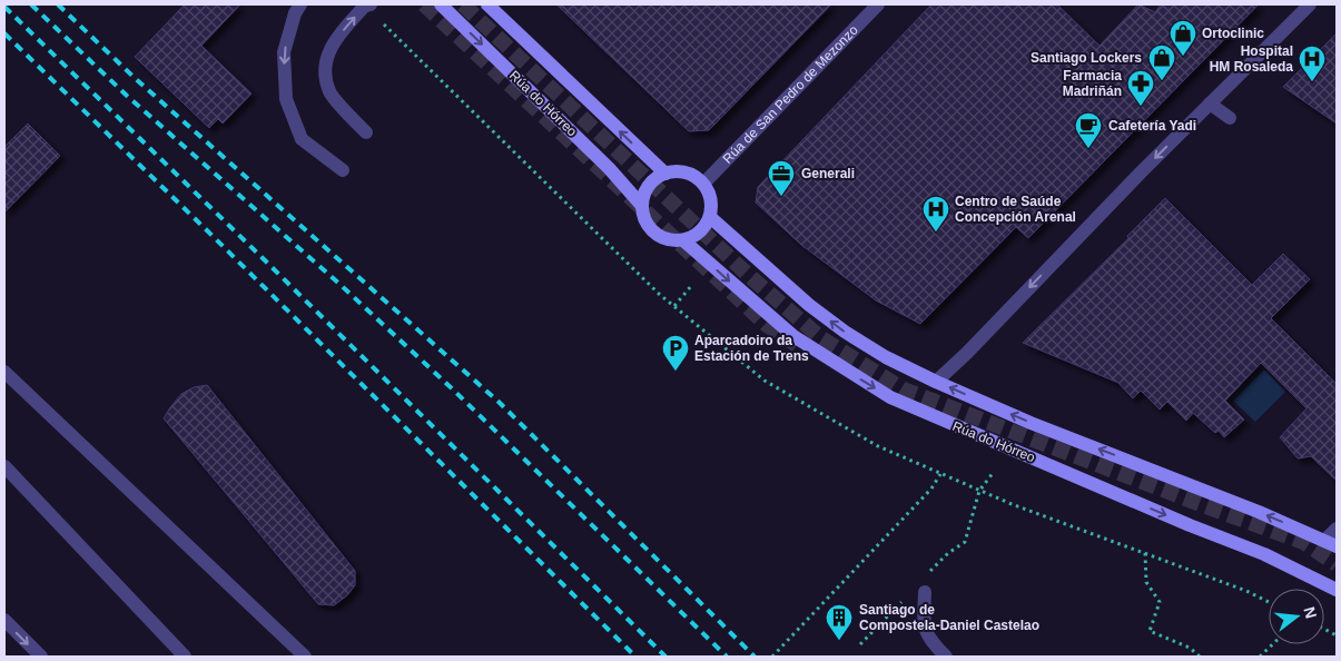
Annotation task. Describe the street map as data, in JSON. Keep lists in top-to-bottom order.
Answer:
{
  "streets": {
    "main road": ["Rúa do Hórreo"],
    "street": ["Rúa de San Pedro de Mezonzo"]
  },
  "crossings": [
    ["Rúa de San Pedro de Mezonzo", "Rúa do Hórreo"]
  ],
  "places": {
    "shop": ["Ortoclinic", "Santiago Lockers"],
    "hospital": ["Hospital HM Rosaleda", "Centro de Saúde Concepción Arenal"],
    "pharmacy": ["Farmacia Madriñán"],
    "cafe": ["Cafetería Yadi"],
    "office": ["Generali"],
    "parking": ["Aparcadoiro da Estación de Trens"],
    "building": ["Santiago de Compostela-Daniel Castelao"]
  },
  "north": "right"
}
